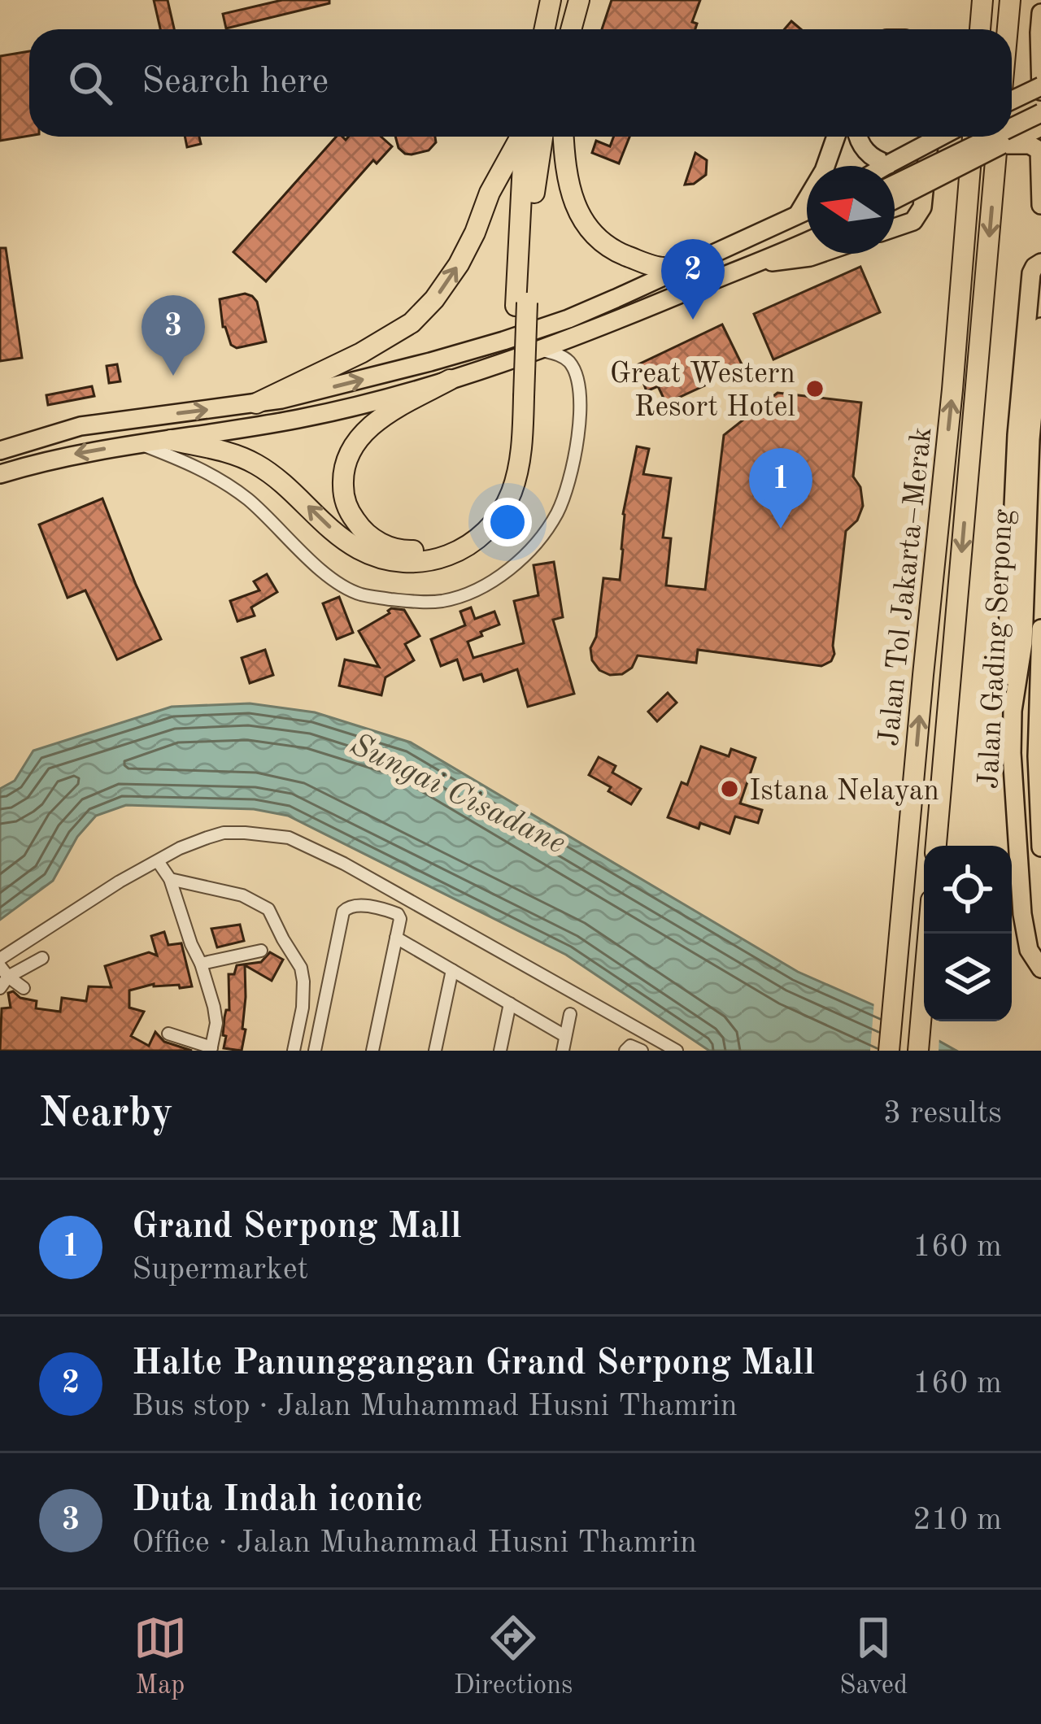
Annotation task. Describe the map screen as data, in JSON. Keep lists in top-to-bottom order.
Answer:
{
  "streets": {
    "highway": ["Jalan Tol Jakarta–Merak"],
    "main road": ["Jalan Gading Serpong"]
  },
  "water": ["Sungai Cisadane"],
  "places": ["Great Western Resort Hotel", "Istana Nelayan"],
  "north": "left",
  "page": {
    "search": "Search here",
    "pins": ["2", "3", "1"],
    "heading": ["Nearby", "3 results"],
    "list": [
      {
        "mark": "1",
        "name": "Grand Serpong Mall",
        "note": "Supermarket",
        "value": "160 m"
      },
      {
        "mark": "2",
        "name": "Halte Panunggangan Grand Serpong Mall",
        "note": "Bus stop · Jalan Muhammad Husni Thamrin",
        "value": "160 m"
      },
      {
        "mark": "3",
        "name": "Duta Indah iconic",
        "note": "Office · Jalan Muhammad Husni Thamrin",
        "value": "210 m"
      }
    ],
    "nav": ["Map", "Directions", "Saved"]
  }
}
